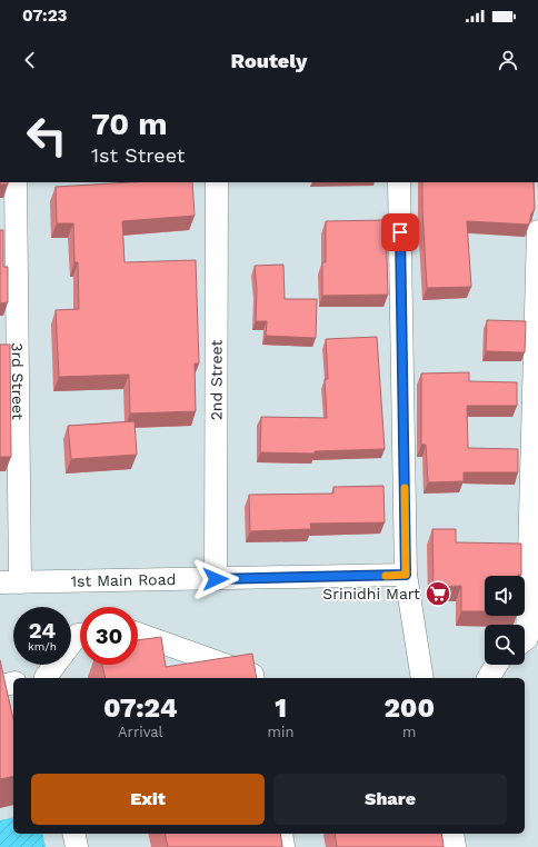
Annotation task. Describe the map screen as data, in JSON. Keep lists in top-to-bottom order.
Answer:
{
  "streets": {
    "street": ["2nd Street", "3rd Street", "1st Main Road"]
  },
  "crossings": [
    ["2nd Street", "1st Main Road"],
    ["3rd Street", "1st Main Road"]
  ],
  "places": {
    "supermarket": ["Srinidhi Mart"]
  },
  "page": {
    "status": "07:23",
    "header": "Routely",
    "turn": ["70 m", "1st Street"],
    "speed": "24 km/h",
    "limit": "30",
    "eta": [
      "07:24",
      "Arrival",
      "1",
      "min",
      "200",
      "m"
    ],
    "buttons": ["Exit", "Share"]
  }
}
